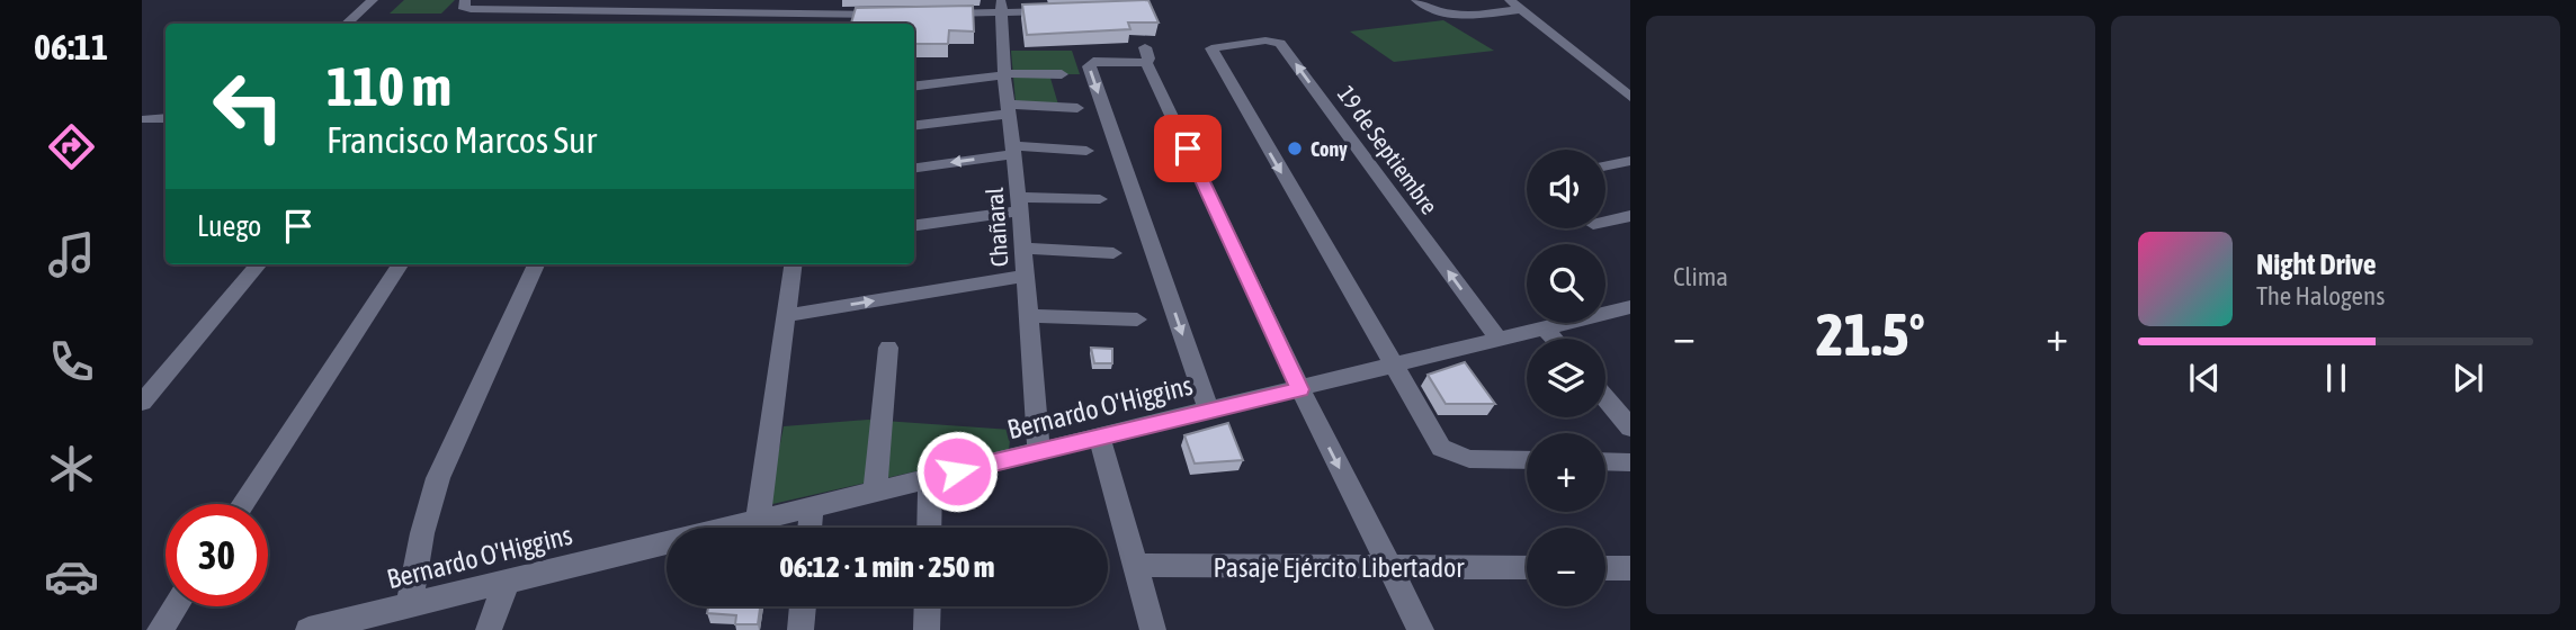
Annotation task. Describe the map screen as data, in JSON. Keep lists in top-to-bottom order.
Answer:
{
  "streets": {
    "street": [
      "19 de Septiembre",
      "Chañaral",
      "Bernardo O'Higgins",
      "Pasaje Ejército Libertador"
    ]
  },
  "crossings": [
    ["19 de Septiembre", "Bernardo O'Higgins"],
    ["Chañaral", "Bernardo O'Higgins"]
  ],
  "places": ["Cony"],
  "page": {
    "tabs": "06:11",
    "tile": "Clima",
    "turn": ["110 m", "Francisco Marcos Sur"],
    "map_buttons": ["+", "−"],
    "then": "Luego",
    "song": ["Night Drive", "The Halogens"],
    "heat": ["−", "21.5°", "+"],
    "limit": "30",
    "trip": "06:12 · 1 min · 250 m"
  }
}
